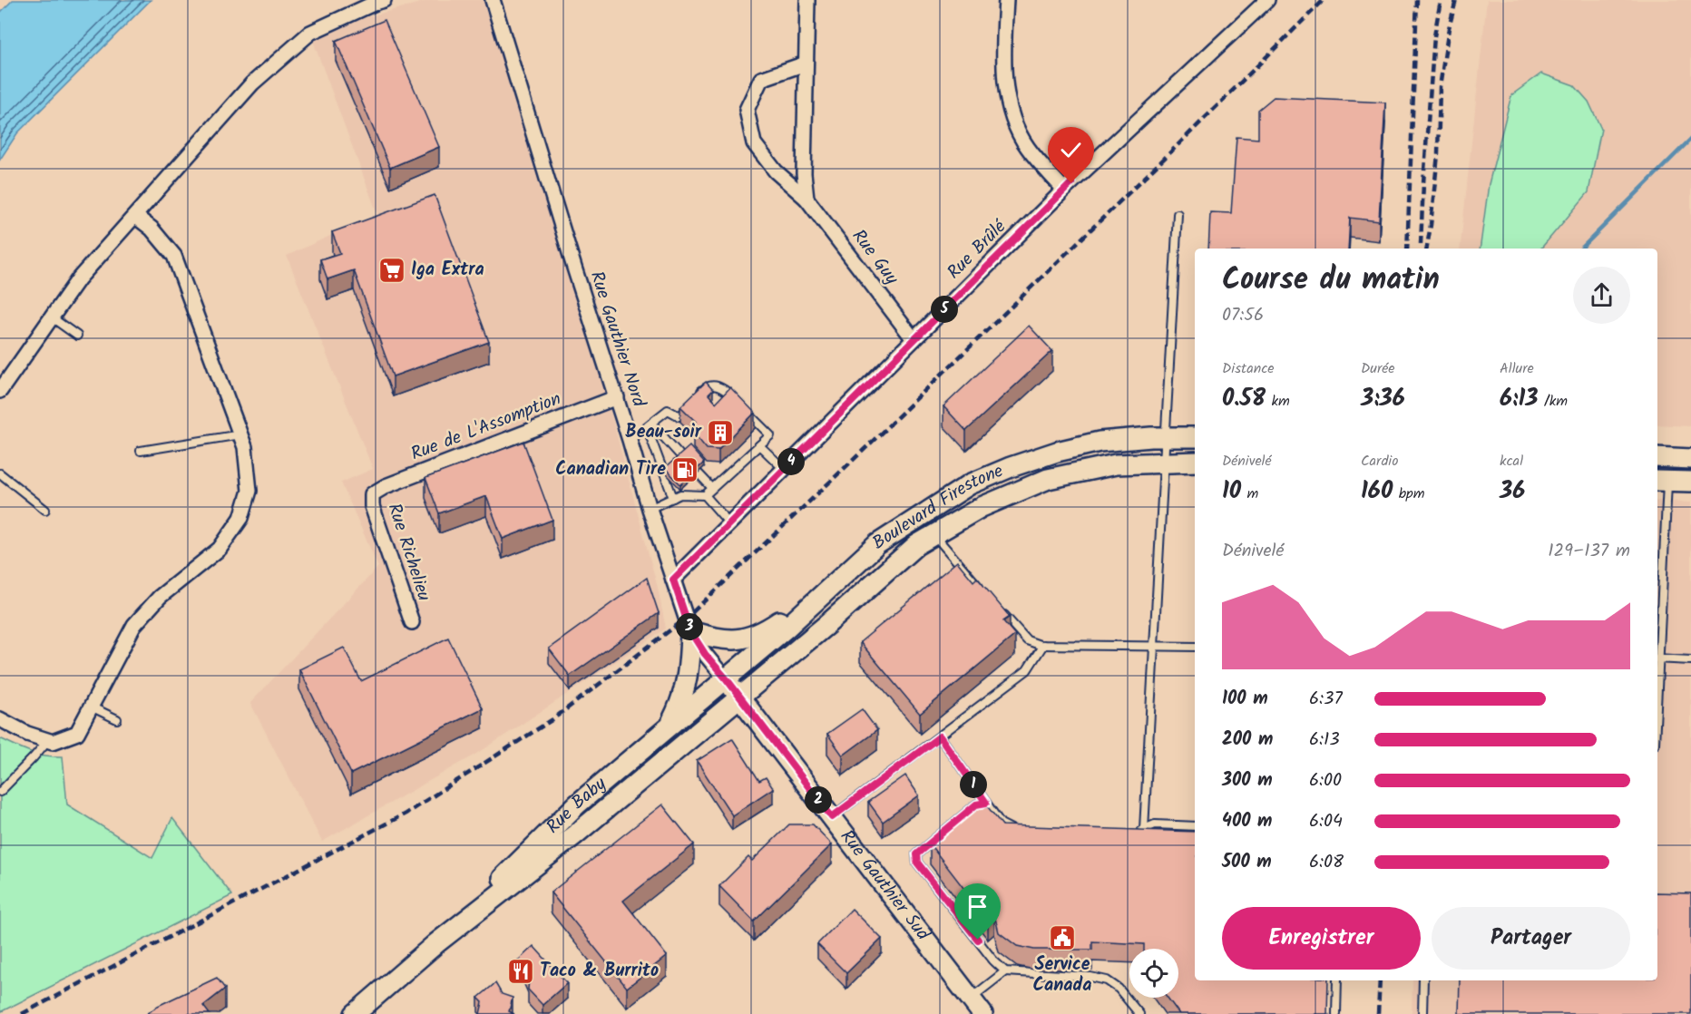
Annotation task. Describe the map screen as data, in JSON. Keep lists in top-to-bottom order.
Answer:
{
  "streets": {
    "main road": ["Boulevard Firestone", "Rue Baby", "Rue Gauthier Sud"],
    "street": [
      "Rue Brûlé",
      "Rue Guy",
      "Rue Gauthier Nord",
      "Rue de L'Assomption",
      "Rue Richelieu"
    ]
  },
  "crossings": [
    ["Rue Brûlé", "Rue Guy"],
    ["Rue Brûlé", "Rue Gauthier Nord"],
    ["Rue Gauthier Nord", "Rue de L'Assomption"],
    ["Rue Gauthier Nord", "Boulevard Firestone"],
    ["Rue Gauthier Nord", "Rue Baby"],
    ["Rue Gauthier Nord", "Rue Gauthier Sud"],
    ["Rue de L'Assomption", "Rue Richelieu"],
    ["Boulevard Firestone", "Rue Baby"],
    ["Boulevard Firestone", "Rue Gauthier Sud"],
    ["Rue Baby", "Rue Gauthier Sud"]
  ],
  "places": {
    "supermarket": ["Iga Extra"],
    "building": ["Beau-soir"],
    "fuel station": ["Canadian Tire"],
    "public building": ["Service Canada"],
    "restaurant": ["Taco & Burrito"]
  },
  "page": {
    "heading": ["Course du matin", "07:56"],
    "pins": [
      "5",
      "4",
      "3",
      "1",
      "2"
    ],
    "stats": [
      ["Distance", "0.58 km"],
      ["Durée", "3:36"],
      ["Allure", "6:13 /km"],
      ["Dénivelé", "10 m"],
      ["Cardio", "160 bpm"],
      ["kcal", "36"]
    ],
    "chart": ["Dénivelé", "129–137 m"],
    "list": [
      {
        "name": "100 m",
        "note": "6:37"
      },
      {
        "name": "200 m",
        "note": "6:13"
      },
      {
        "name": "300 m",
        "note": "6:00"
      },
      {
        "name": "400 m",
        "note": "6:04"
      },
      {
        "name": "500 m",
        "note": "6:08"
      }
    ],
    "buttons": ["Enregistrer", "Partager"]
  }
}
